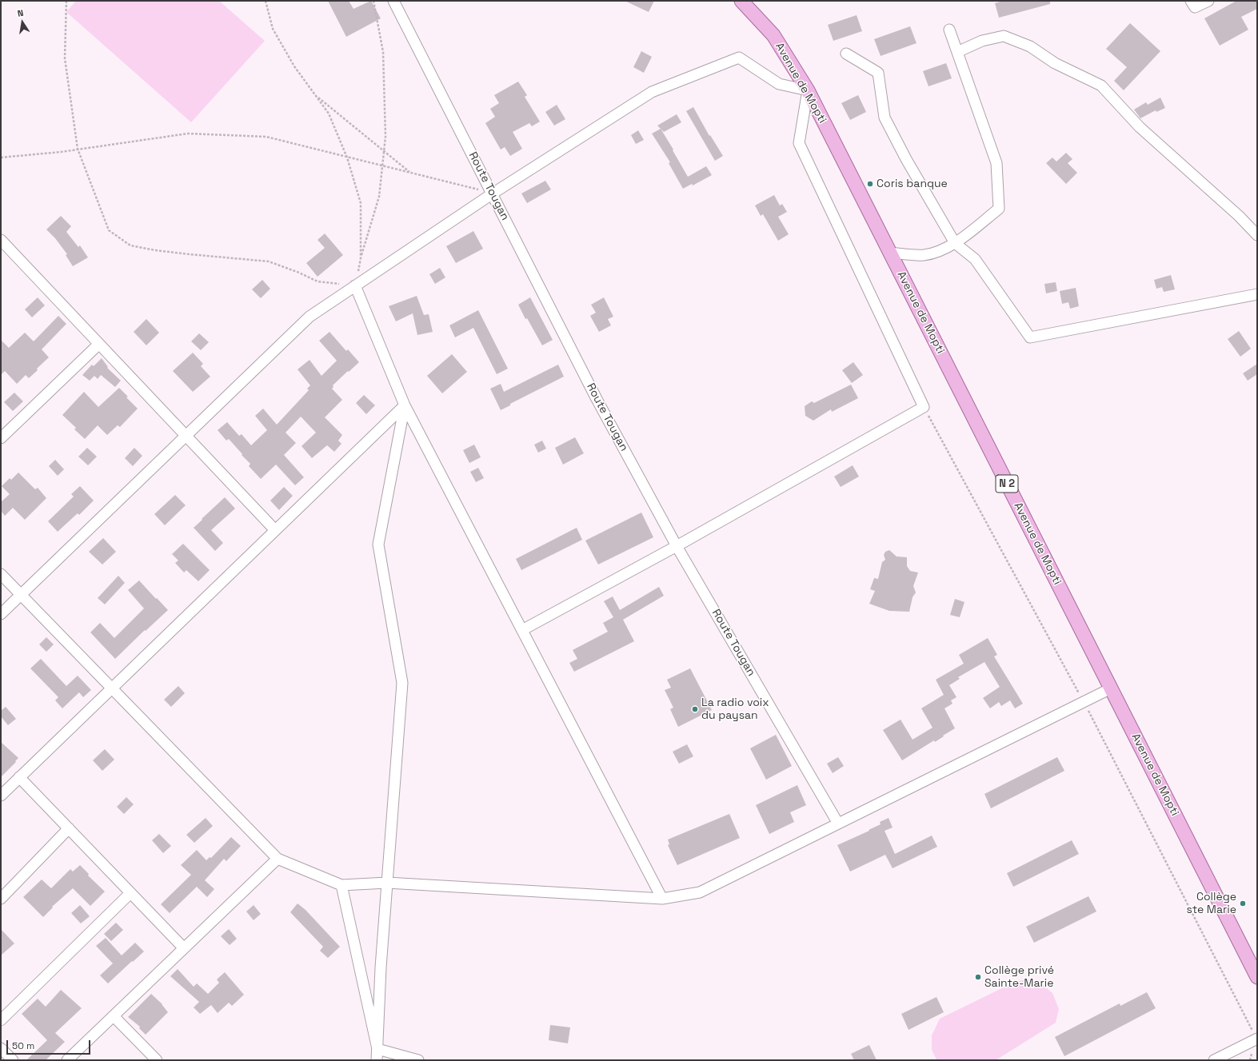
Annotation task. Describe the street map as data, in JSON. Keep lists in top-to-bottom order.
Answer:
{
  "streets": {
    "main road": ["Avenue de Mopti", "N 2"],
    "street": ["Route Tougan"]
  },
  "places": [
    "Coris banque",
    "La radio voix du paysan",
    "Collège ste Marie",
    "Collège privé Sainte-Marie"
  ],
  "scale_bar": "50 m",
  "north": "top"
}
